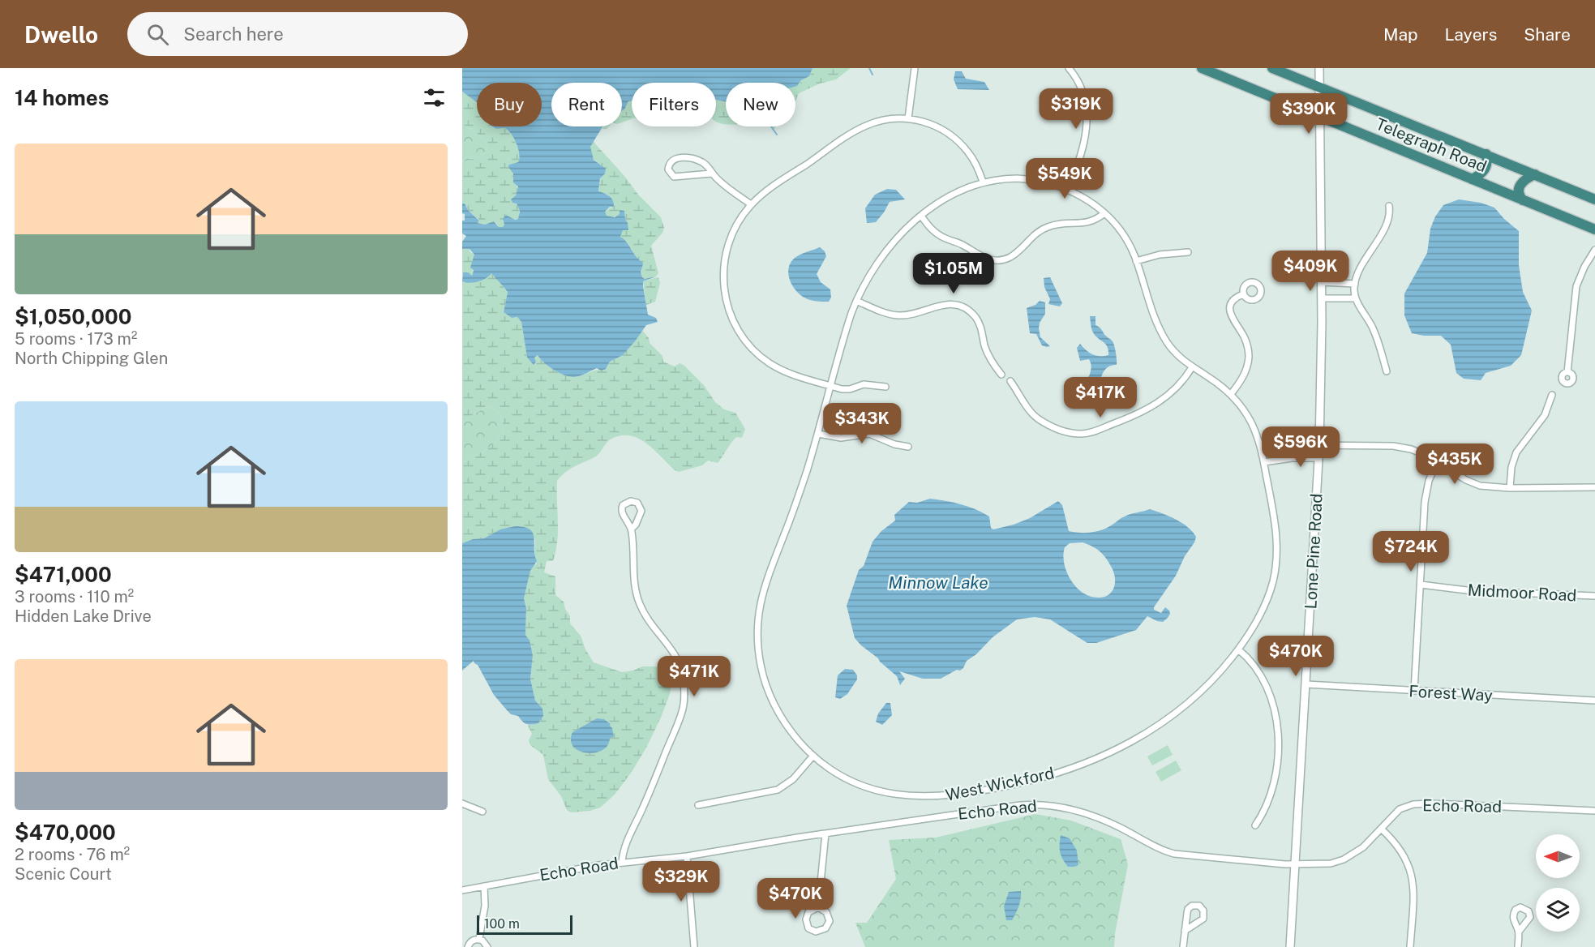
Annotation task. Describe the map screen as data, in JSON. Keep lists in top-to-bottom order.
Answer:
{
  "streets": {
    "highway": ["Telegraph Road"],
    "street": [
      "Lone Pine Road",
      "Midmoor Road",
      "Forest Way",
      "West Wickford",
      "Echo Road"
    ]
  },
  "crossings": [
    ["Telegraph Road", "Lone Pine Road"],
    ["Lone Pine Road", "Forest Way"],
    ["Lone Pine Road", "Echo Road"]
  ],
  "water": ["Minnow Lake"],
  "scale_bar": "100 m",
  "north": "left",
  "page": {
    "header": "Dwello",
    "search": "Search here",
    "nav": ["Map", "Layers", "Share"],
    "heading": "14 homes",
    "chip": [
      "Buy",
      "Rent",
      "Filters",
      "New"
    ],
    "price": [
      "$319K",
      "$390K",
      "$549K",
      "$409K",
      "$1.05M",
      "$417K",
      "$343K",
      "$596K",
      "$435K",
      "$724K",
      "$470K",
      "$471K",
      "$329K",
      "$470K"
    ],
    "list": [
      {
        "name": "$1,050,000",
        "note": "5 rooms · 173 m² · North Chipping Glen"
      },
      {
        "name": "$471,000",
        "note": "3 rooms · 110 m² · Hidden Lake Drive"
      },
      {
        "name": "$470,000",
        "note": "2 rooms · 76 m² · Scenic Court"
      }
    ],
    "scale": "100 m"
  }
}
